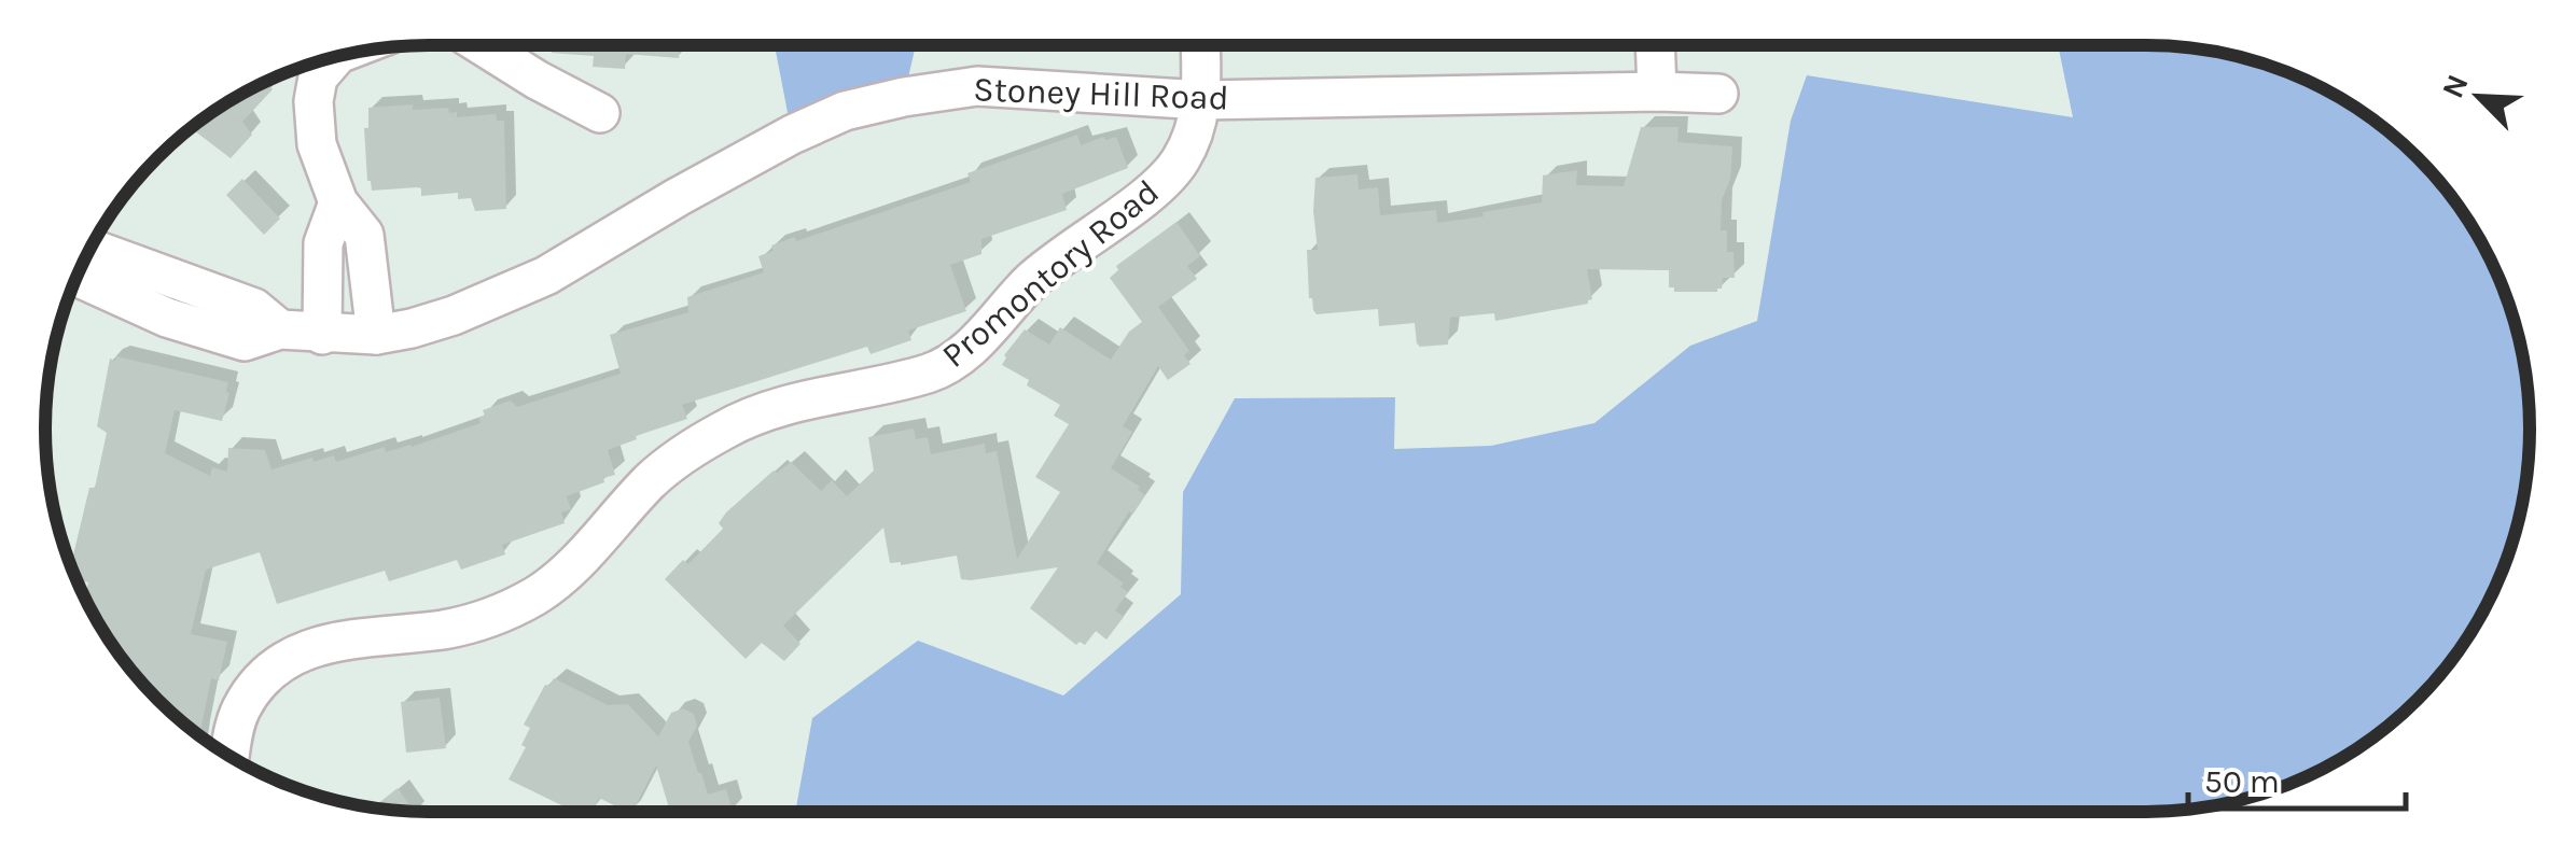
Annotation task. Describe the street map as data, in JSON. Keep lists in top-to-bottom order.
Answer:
{
  "streets": {
    "street": ["Stoney Hill Road", "Promontory Road"]
  },
  "crossings": [
    ["Stoney Hill Road", "Promontory Road"]
  ],
  "scale_bar": "50 m",
  "north": "top left"
}
